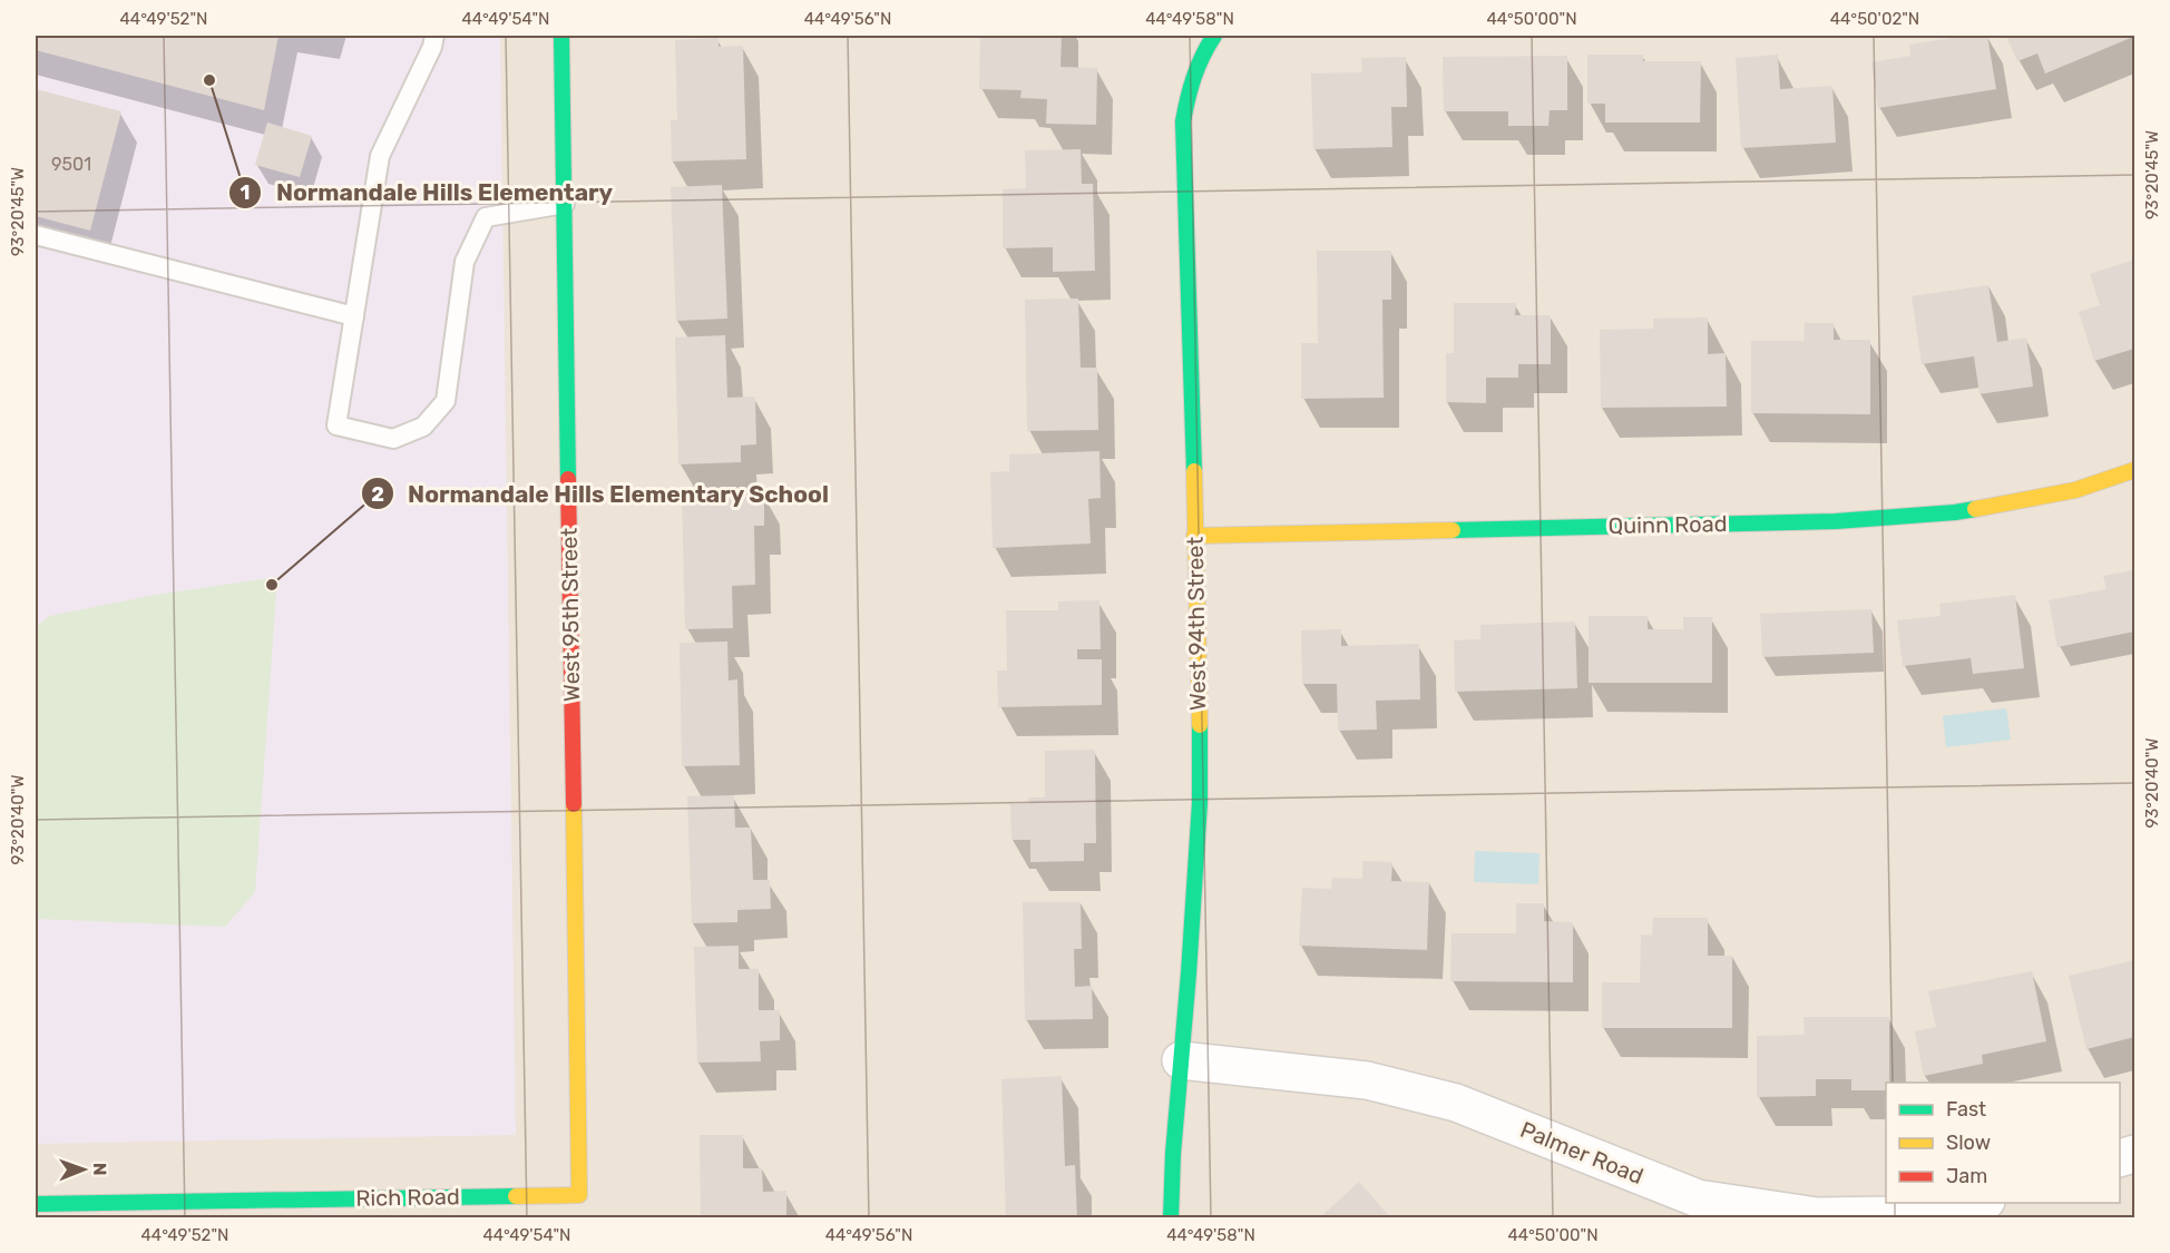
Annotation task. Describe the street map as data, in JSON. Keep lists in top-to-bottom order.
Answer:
{
  "streets": {
    "street": [
      "Quinn Road",
      "West 95th Street",
      "West 94th Street",
      "Palmer Road",
      "Rich Road"
    ]
  },
  "crossings": [
    ["Quinn Road", "West 94th Street"],
    ["West 95th Street", "Rich Road"],
    ["West 94th Street", "Palmer Road"]
  ],
  "places": ["Normandale Hills Elementary", "Normandale Hills Elementary School"],
  "house_numbers": ["9501"],
  "legend": ["Fast", "Slow", "Jam"],
  "north": "right",
  "coordinates": [
    "44°49'52\"N",
    "44°49'54\"N",
    "44°49'56\"N",
    "44°49'58\"N",
    "44°50'00\"N",
    "44°50'02\"N",
    "93°20'45\"W",
    "93°20'40\"W"
  ]
}
